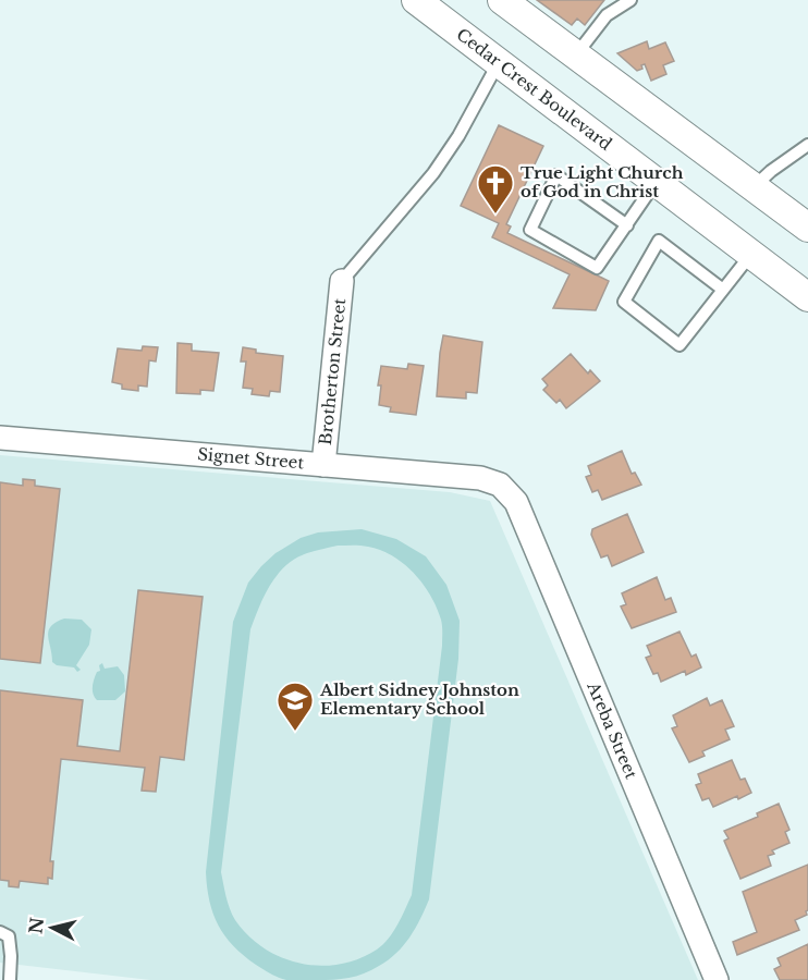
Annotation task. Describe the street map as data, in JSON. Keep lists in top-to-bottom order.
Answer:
{
  "streets": {
    "street": [
      "Cedar Crest Boulevard",
      "Brotherton Street",
      "Signet Street",
      "Areba Street"
    ]
  },
  "crossings": [
    ["Brotherton Street", "Signet Street"],
    ["Signet Street", "Areba Street"]
  ],
  "places": {
    "church": ["True Light Church of God in Christ"],
    "school or university": ["Albert Sidney Johnston Elementary School"]
  },
  "north": "left"
}
